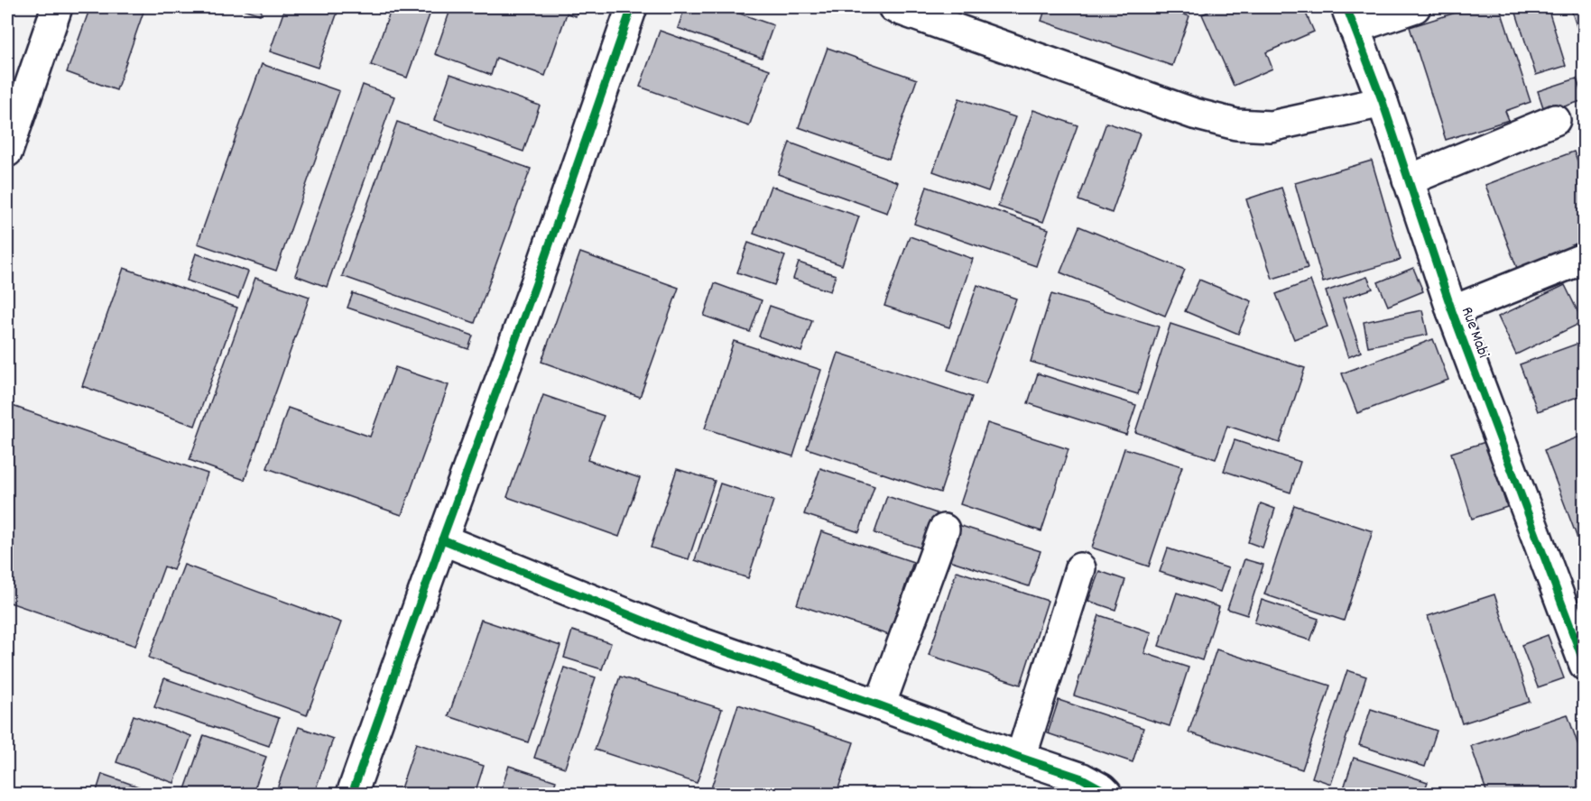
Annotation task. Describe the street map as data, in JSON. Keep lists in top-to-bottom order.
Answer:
{
  "streets": {
    "street": ["Rue Mabi"]
  }
}
